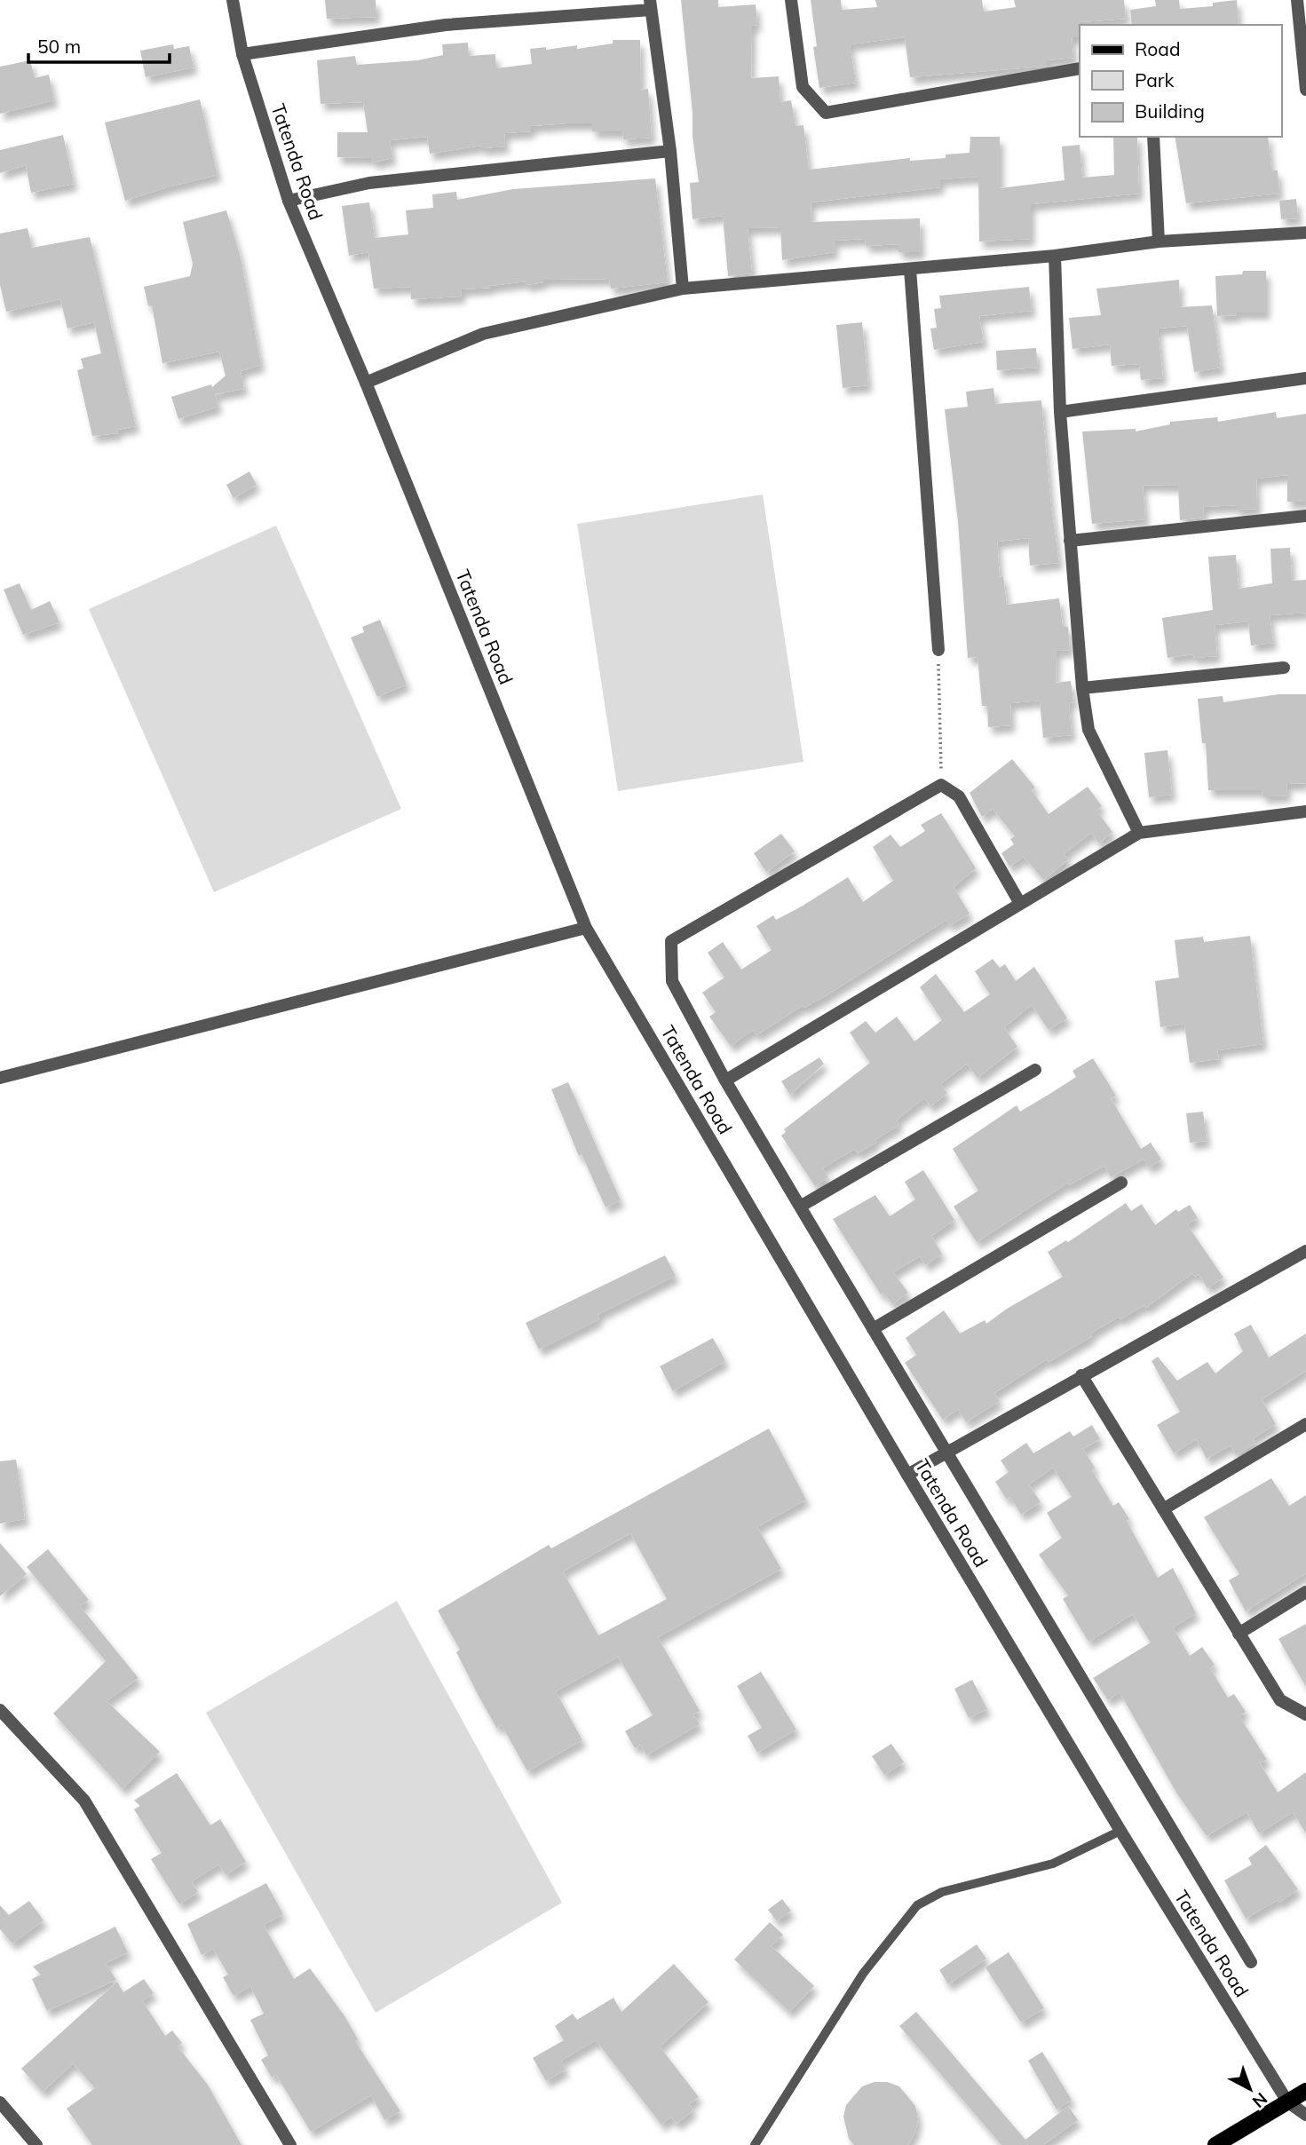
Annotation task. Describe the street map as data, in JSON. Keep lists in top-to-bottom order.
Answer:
{
  "streets": {
    "street": ["Tatenda Road"]
  },
  "legend": ["Road", "Park", "Building"],
  "scale_bar": "50 m",
  "north": "bottom right"
}
